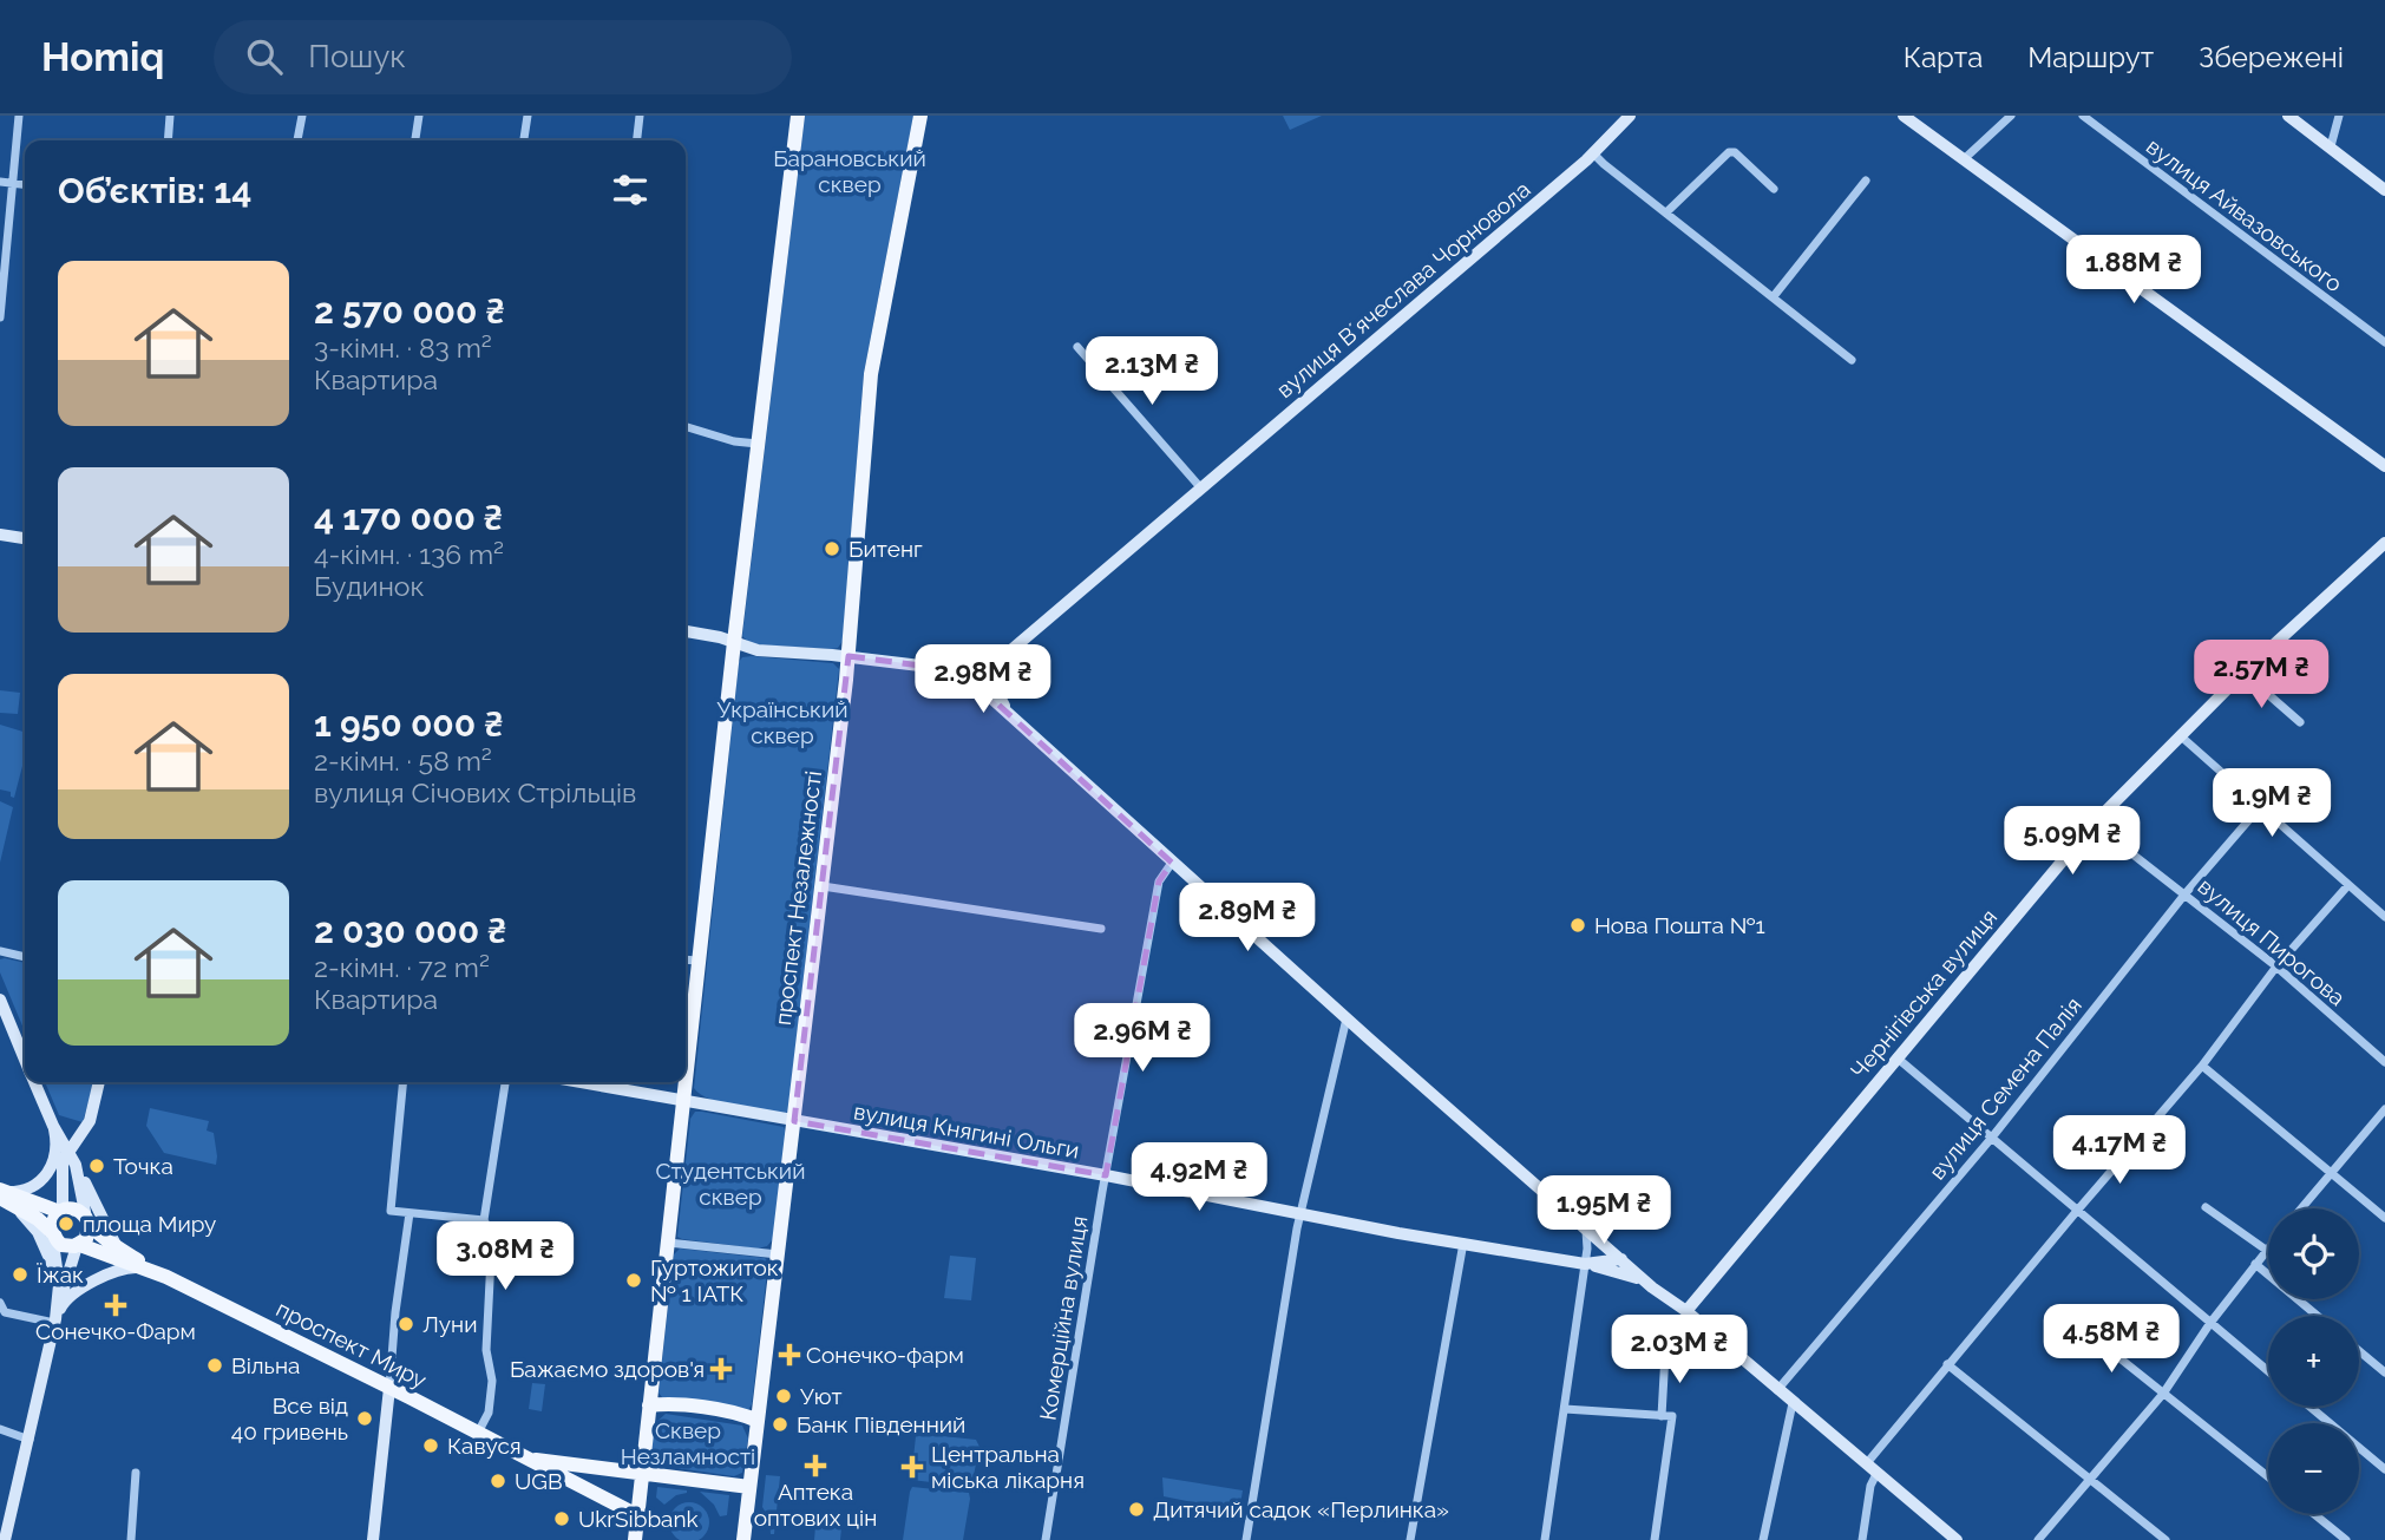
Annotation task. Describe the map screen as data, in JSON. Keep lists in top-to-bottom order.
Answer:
{
  "streets": {
    "main road": ["проспект Незалежності", "проспект Миру"],
    "street": [
      "вулиця Айвазовського",
      "вулиця Вʼячеслава Чорновола",
      "вулиця Пирогова",
      "Чернігівська вулиця",
      "вулиця Семена Палія",
      "вулиця Княгині Ольги",
      "Комерційна вулиця"
    ]
  },
  "crossings": [
    ["проспект Незалежності", "вулиця Княгині Ольги"],
    ["проспект Незалежності", "проспект Миру"],
    ["вулиця Пирогова", "Чернігівська вулиця"],
    ["вулиця Пирогова", "вулиця Семена Палія"],
    ["вулиця Княгині Ольги", "Комерційна вулиця"]
  ],
  "parks": [
    "Барановський сквер",
    "Український сквер",
    "Студентський сквер",
    "Сквер Незламності"
  ],
  "places": {
    "other": [
      "Битенг",
      "Нова Пошта №1",
      "Точка",
      "площа Миру",
      "Їжак",
      "Гуртожиток № 1 ІАТК",
      "Луни",
      "Вільна",
      "Уют",
      "Все від 40 гривень",
      "Банк Південний",
      "Кавуся",
      "UGB",
      "Дитячий садок «Перлинка»",
      "UkrSibbank"
    ],
    "health": [
      "Сонечко-Фарм",
      "Сонечко-фарм",
      "Бажаємо здоров'я",
      "Аптека оптових цін",
      "Центральна міська лікарня"
    ]
  },
  "page": {
    "header": "Homiq",
    "search": "Пошук",
    "nav": ["Карта", "Маршрут", "Збережені"],
    "heading": "Об’єктів: 14",
    "price": [
      "1.88M ₴",
      "2.13M ₴",
      "2.57M ₴",
      "2.98M ₴",
      "1.9M ₴",
      "5.09M ₴",
      "2.89M ₴",
      "2.96M ₴",
      "4.17M ₴",
      "4.92M ₴",
      "1.95M ₴",
      "3.08M ₴",
      "4.58M ₴",
      "2.03M ₴"
    ],
    "list": [
      {
        "name": "2 570 000 ₴",
        "note": "3-кімн. · 83 m² · Квартира"
      },
      {
        "name": "4 170 000 ₴",
        "note": "4-кімн. · 136 m² · Будинок"
      },
      {
        "name": "1 950 000 ₴",
        "note": "2-кімн. · 58 m² · вулиця Січових Стрільців"
      },
      {
        "name": "2 030 000 ₴",
        "note": "2-кімн. · 72 m² · Квартира"
      }
    ],
    "map_buttons": ["+", "−"]
  }
}
